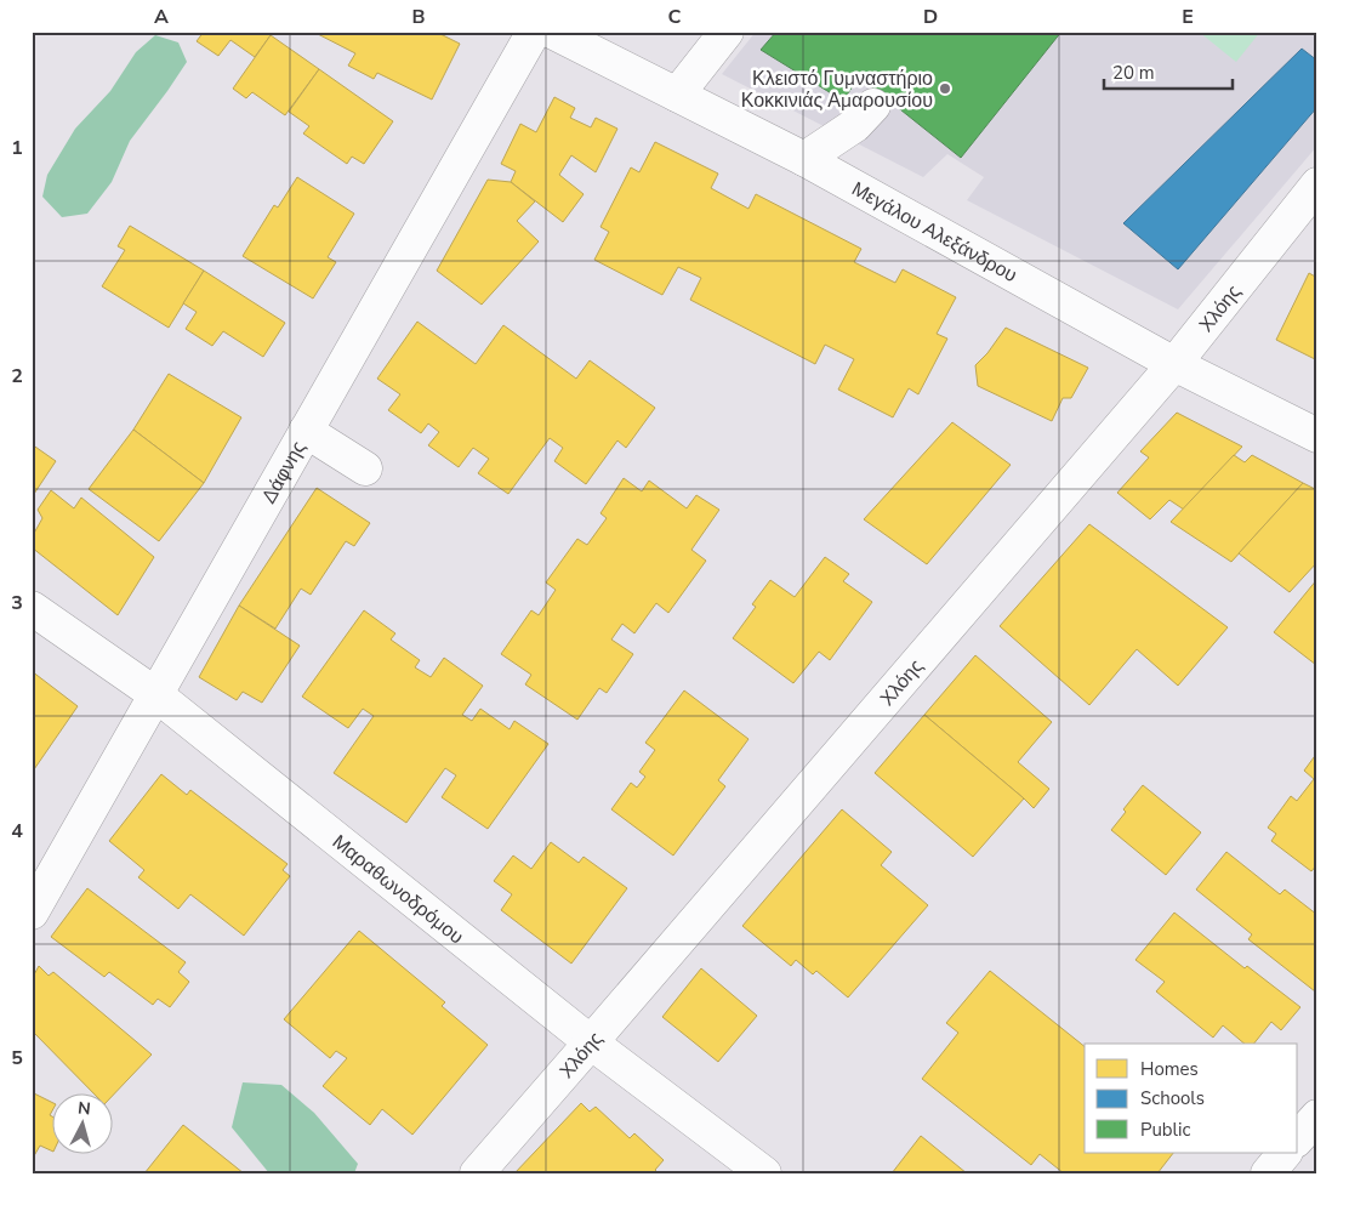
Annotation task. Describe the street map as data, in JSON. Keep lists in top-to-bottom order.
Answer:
{
  "streets": {
    "street": [
      "Μεγάλου Αλεξάνδρου",
      "Χλόης",
      "Δάφνης",
      "Μαραθωνοδρόμου"
    ]
  },
  "crossings": [
    ["Μεγάλου Αλεξάνδρου", "Χλόης"],
    ["Χλόης", "Μαραθωνοδρόμου"],
    ["Δάφνης", "Μαραθωνοδρόμου"]
  ],
  "places": ["Κλειστό Γυμναστήριο Κοκκινιάς Αμαρουσίου"],
  "legend": ["Homes", "Schools", "Public"],
  "scale_bar": "20 m",
  "north": "top",
  "grid": {
    "columns": [
      "A",
      "B",
      "C",
      "D",
      "E"
    ],
    "rows": [
      "1",
      "2",
      "3",
      "4",
      "5"
    ]
  }
}
